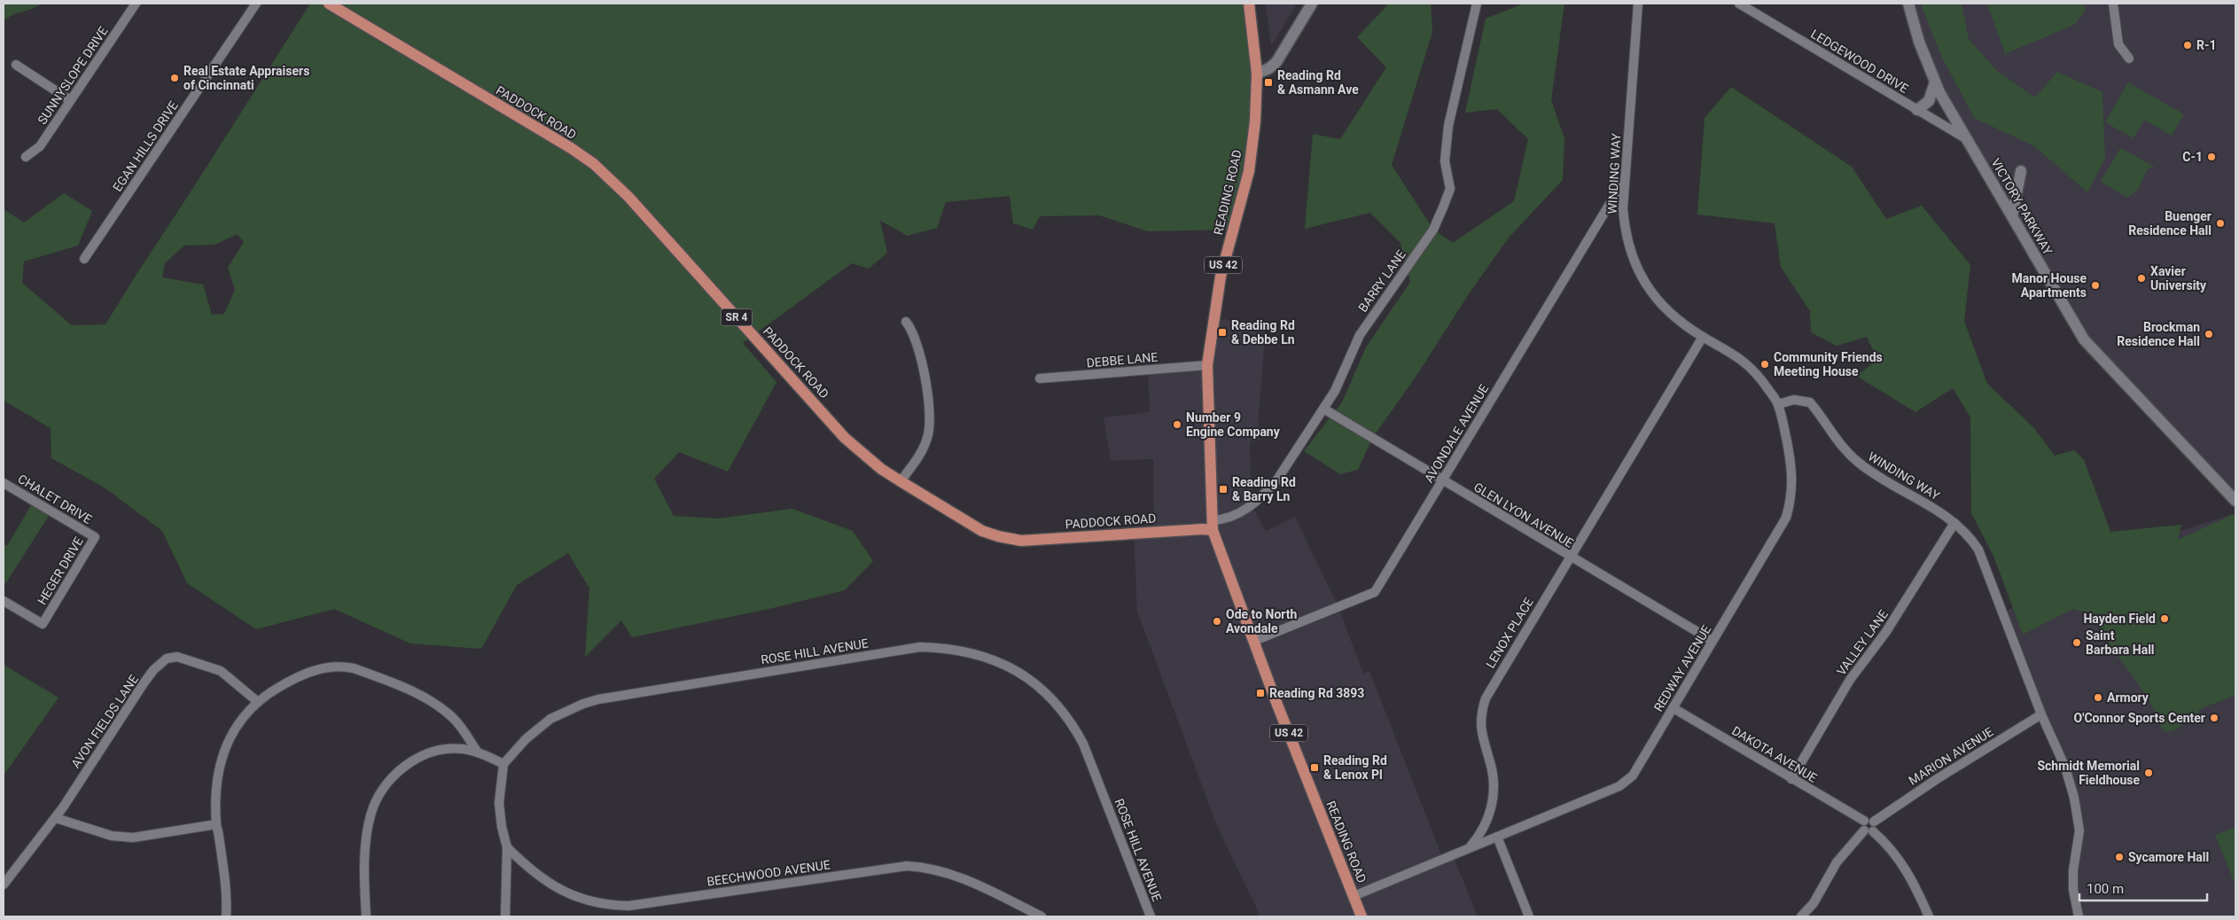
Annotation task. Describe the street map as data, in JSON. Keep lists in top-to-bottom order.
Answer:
{
  "streets": {
    "main road": [
      "PADDOCK ROAD",
      "READING ROAD",
      "US 42",
      "SR 4"
    ],
    "street": [
      "LEDGEWOOD DRIVE",
      "SUNNYSLOPE DRIVE",
      "EGAN HILLS DRIVE",
      "WINDING WAY",
      "VICTORY PARKWAY",
      "BARRY LANE",
      "DEBBE LANE",
      "AVONDALE AVENUE",
      "CHALET DRIVE",
      "GLEN LYON AVENUE",
      "HEGER DRIVE",
      "LENOX PLACE",
      "VALLEY LANE",
      "ROSE HILL AVENUE",
      "REDWAY AVENUE",
      "AVON FIELDS LANE",
      "DAKOTA AVENUE",
      "MARION AVENUE",
      "BEECHWOOD AVENUE"
    ]
  },
  "crossings": [
    ["LEDGEWOOD DRIVE", "VICTORY PARKWAY"],
    ["PADDOCK ROAD", "READING ROAD"],
    ["PADDOCK ROAD", "BARRY LANE"],
    ["WINDING WAY", "AVONDALE AVENUE"],
    ["WINDING WAY", "LENOX PLACE"],
    ["WINDING WAY", "VALLEY LANE"],
    ["WINDING WAY", "REDWAY AVENUE"],
    ["WINDING WAY", "MARION AVENUE"],
    ["READING ROAD", "BARRY LANE"],
    ["READING ROAD", "DEBBE LANE"],
    ["READING ROAD", "AVONDALE AVENUE"],
    ["BARRY LANE", "GLEN LYON AVENUE"],
    ["AVONDALE AVENUE", "GLEN LYON AVENUE"],
    ["CHALET DRIVE", "HEGER DRIVE"],
    ["GLEN LYON AVENUE", "LENOX PLACE"],
    ["GLEN LYON AVENUE", "REDWAY AVENUE"],
    ["LENOX PLACE", "REDWAY AVENUE"],
    ["VALLEY LANE", "DAKOTA AVENUE"],
    ["REDWAY AVENUE", "DAKOTA AVENUE"],
    ["DAKOTA AVENUE", "MARION AVENUE"]
  ],
  "places": {
    "other": [
      "R-1",
      "Real Estate Appraisers of Cincinnati",
      "C-1",
      "Buenger Residence Hall",
      "Xavier University",
      "Manor House Apartments",
      "Brockman Residence Hall",
      "Community Friends Meeting House",
      "Number 9 Engine Company",
      "Hayden Field",
      "Ode to North Avondale",
      "Saint Barbara Hall",
      "Armory",
      "O'Connor Sports Center",
      "Schmidt Memorial Fieldhouse",
      "Sycamore Hall"
    ],
    "transit": [
      "Reading Rd & Asmann Ave",
      "Reading Rd & Debbe Ln",
      "Reading Rd & Barry Ln",
      "Reading Rd 3893",
      "Reading Rd & Lenox Pl"
    ]
  },
  "scale_bar": "100 m"
}
